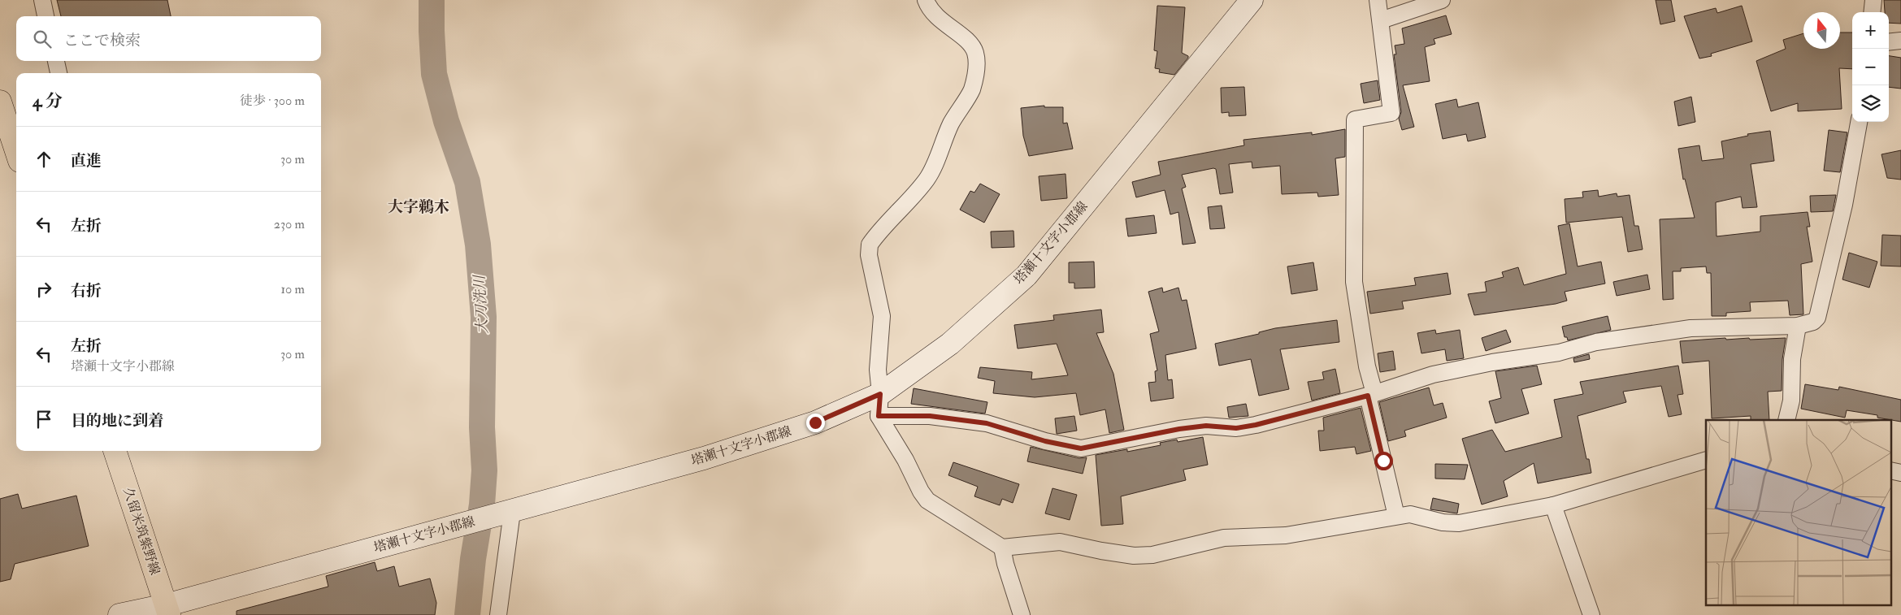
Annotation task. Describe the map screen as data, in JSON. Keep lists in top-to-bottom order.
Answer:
{
  "streets": {
    "main road": ["塔瀬十文字小郡線", "久留米筑紫野線"]
  },
  "crossings": [
    ["塔瀬十文字小郡線", "久留米筑紫野線"]
  ],
  "districts": ["大字鵜木"],
  "water": ["大刀洗川"],
  "north": "top",
  "page": {
    "map_buttons": ["+", "−"],
    "search": "ここで検索",
    "heading": ["4 分", "徒歩 · 300 m"],
    "list": [
      ["直進", "30 m"],
      ["左折", "230 m"],
      ["右折", "10 m"],
      ["左折", "塔瀬十文字小郡線", "30 m"],
      "目的地に到着"
    ]
  }
}
